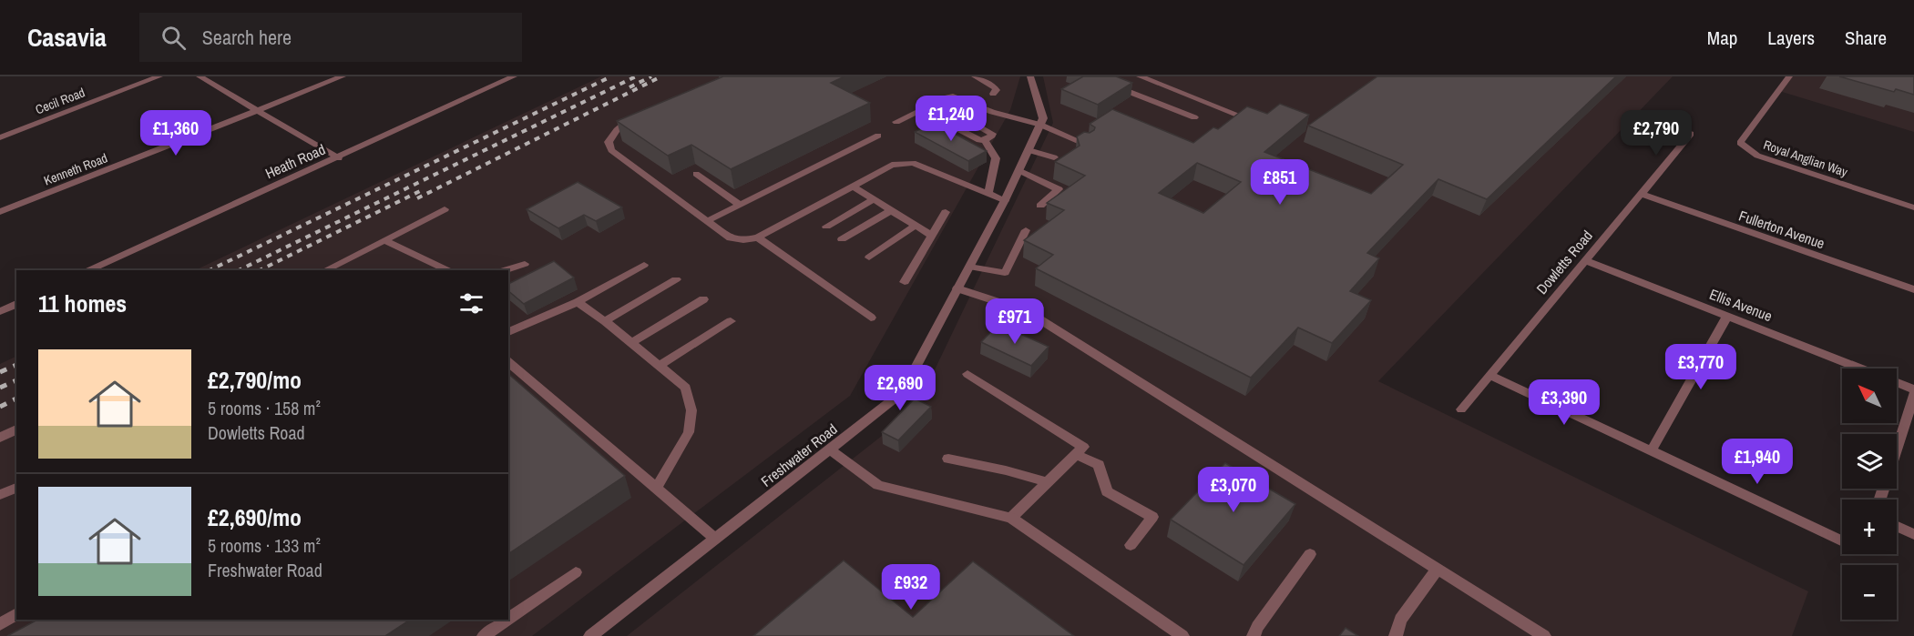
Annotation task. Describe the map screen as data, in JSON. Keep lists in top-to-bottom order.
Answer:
{
  "streets": {
    "street": [
      "Cecil Road",
      "Royal Anglian Way",
      "Heath Road",
      "Kenneth Road",
      "Fullerton Avenue",
      "Dowletts Road",
      "Ellis Avenue",
      "Freshwater Road"
    ]
  },
  "crossings": [
    ["Fullerton Avenue", "Dowletts Road"],
    ["Dowletts Road", "Ellis Avenue"]
  ],
  "north": "top left",
  "page": {
    "header": "Casavia",
    "search": "Search here",
    "nav": ["Map", "Layers", "Share"],
    "price": [
      "£1,240",
      "£1,360",
      "£2,790",
      "£851",
      "£971",
      "£3,770",
      "£2,690",
      "£3,390",
      "£1,940",
      "£3,070",
      "£932"
    ],
    "heading": "11 homes",
    "list": [
      {
        "name": "£2,790/mo",
        "note": "5 rooms · 158 m² · Dowletts Road"
      },
      {
        "name": "£2,690/mo",
        "note": "5 rooms · 133 m² · Freshwater Road"
      }
    ],
    "map_buttons": ["+", "−"]
  }
}
